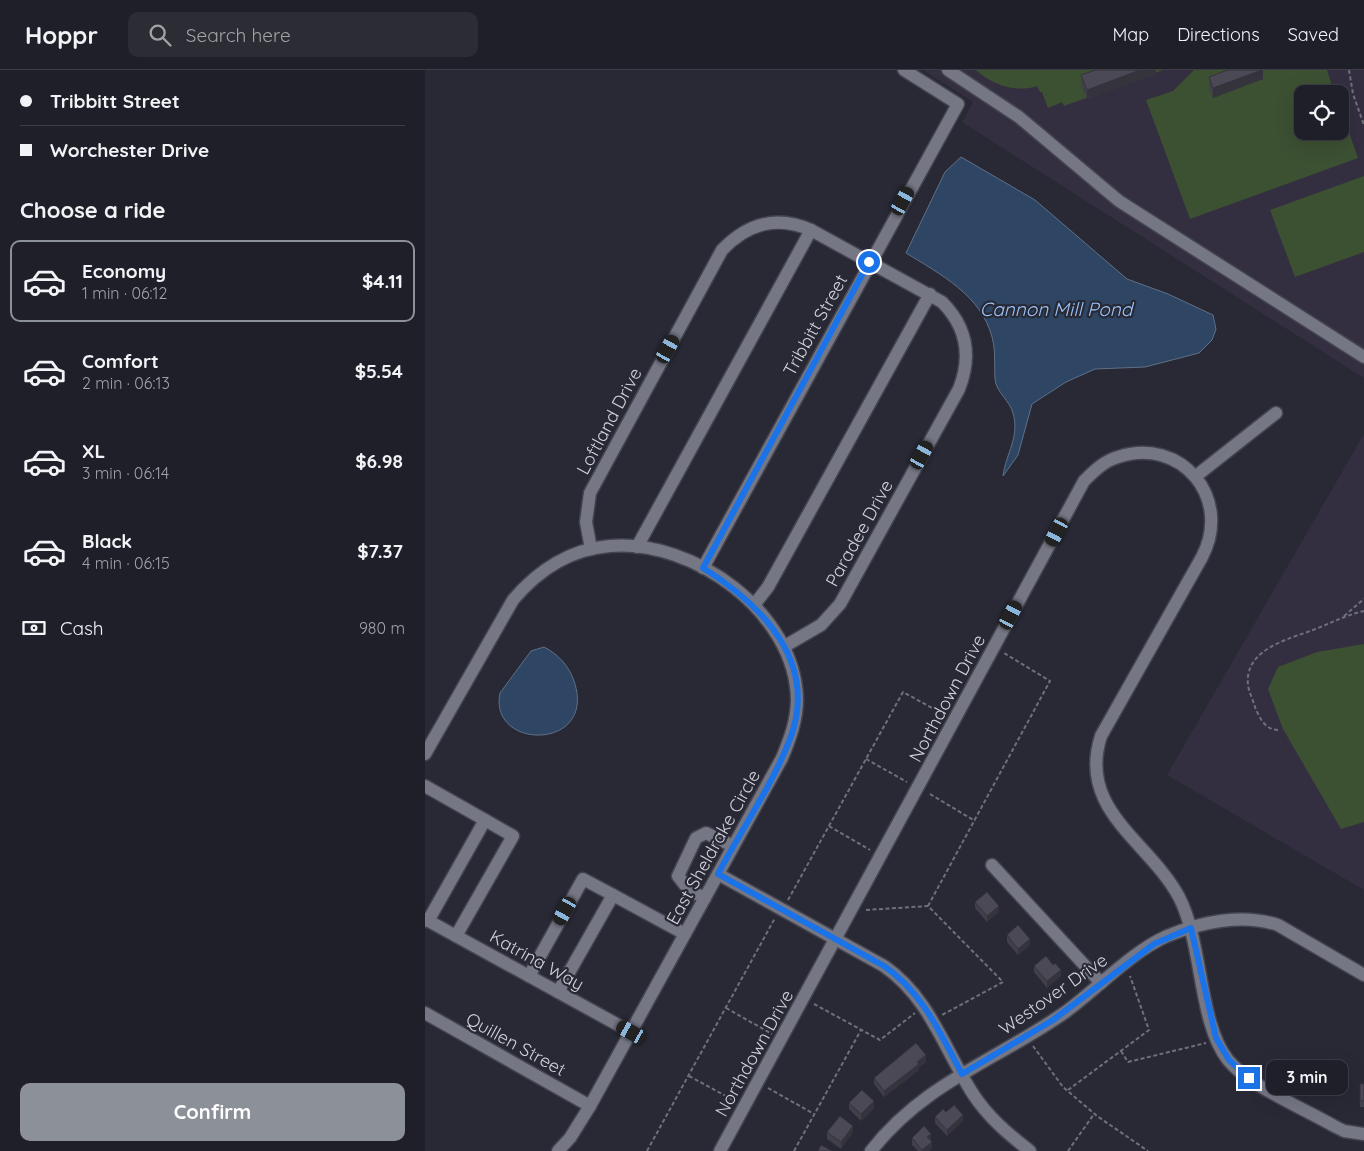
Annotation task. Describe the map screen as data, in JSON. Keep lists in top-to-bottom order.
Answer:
{
  "streets": {
    "street": [
      "Tribbitt Street",
      "Loftland Drive",
      "Paradee Drive",
      "Northdown Drive",
      "East Sheldrake Circle",
      "Katrina Way",
      "Westover Drive",
      "Quillen Street"
    ]
  },
  "crossings": [
    ["Tribbitt Street", "Loftland Drive"],
    ["Tribbitt Street", "Paradee Drive"],
    ["Tribbitt Street", "East Sheldrake Circle"],
    ["Loftland Drive", "Paradee Drive"],
    ["Loftland Drive", "East Sheldrake Circle"],
    ["Paradee Drive", "East Sheldrake Circle"],
    ["Northdown Drive", "Westover Drive"],
    ["East Sheldrake Circle", "Katrina Way"],
    ["East Sheldrake Circle", "Quillen Street"]
  ],
  "water": ["Cannon Mill Pond"],
  "page": {
    "header": "Hoppr",
    "search": "Search here",
    "nav": ["Map", "Directions", "Saved"],
    "banner": ["Tribbitt Street", "Worchester Drive"],
    "heading": "Choose a ride",
    "list": [
      {
        "name": "Economy",
        "note": "1 min · 06:12",
        "value": "$4.11"
      },
      {
        "name": "Comfort",
        "note": "2 min · 06:13",
        "value": "$5.54"
      },
      {
        "name": "XL",
        "note": "3 min · 06:14",
        "value": "$6.98"
      },
      {
        "name": "Black",
        "note": "4 min · 06:15",
        "value": "$7.37"
      }
    ],
    "pay": ["Cash", "980 m"],
    "bubble": "3 min",
    "buttons": "Confirm"
  }
}
